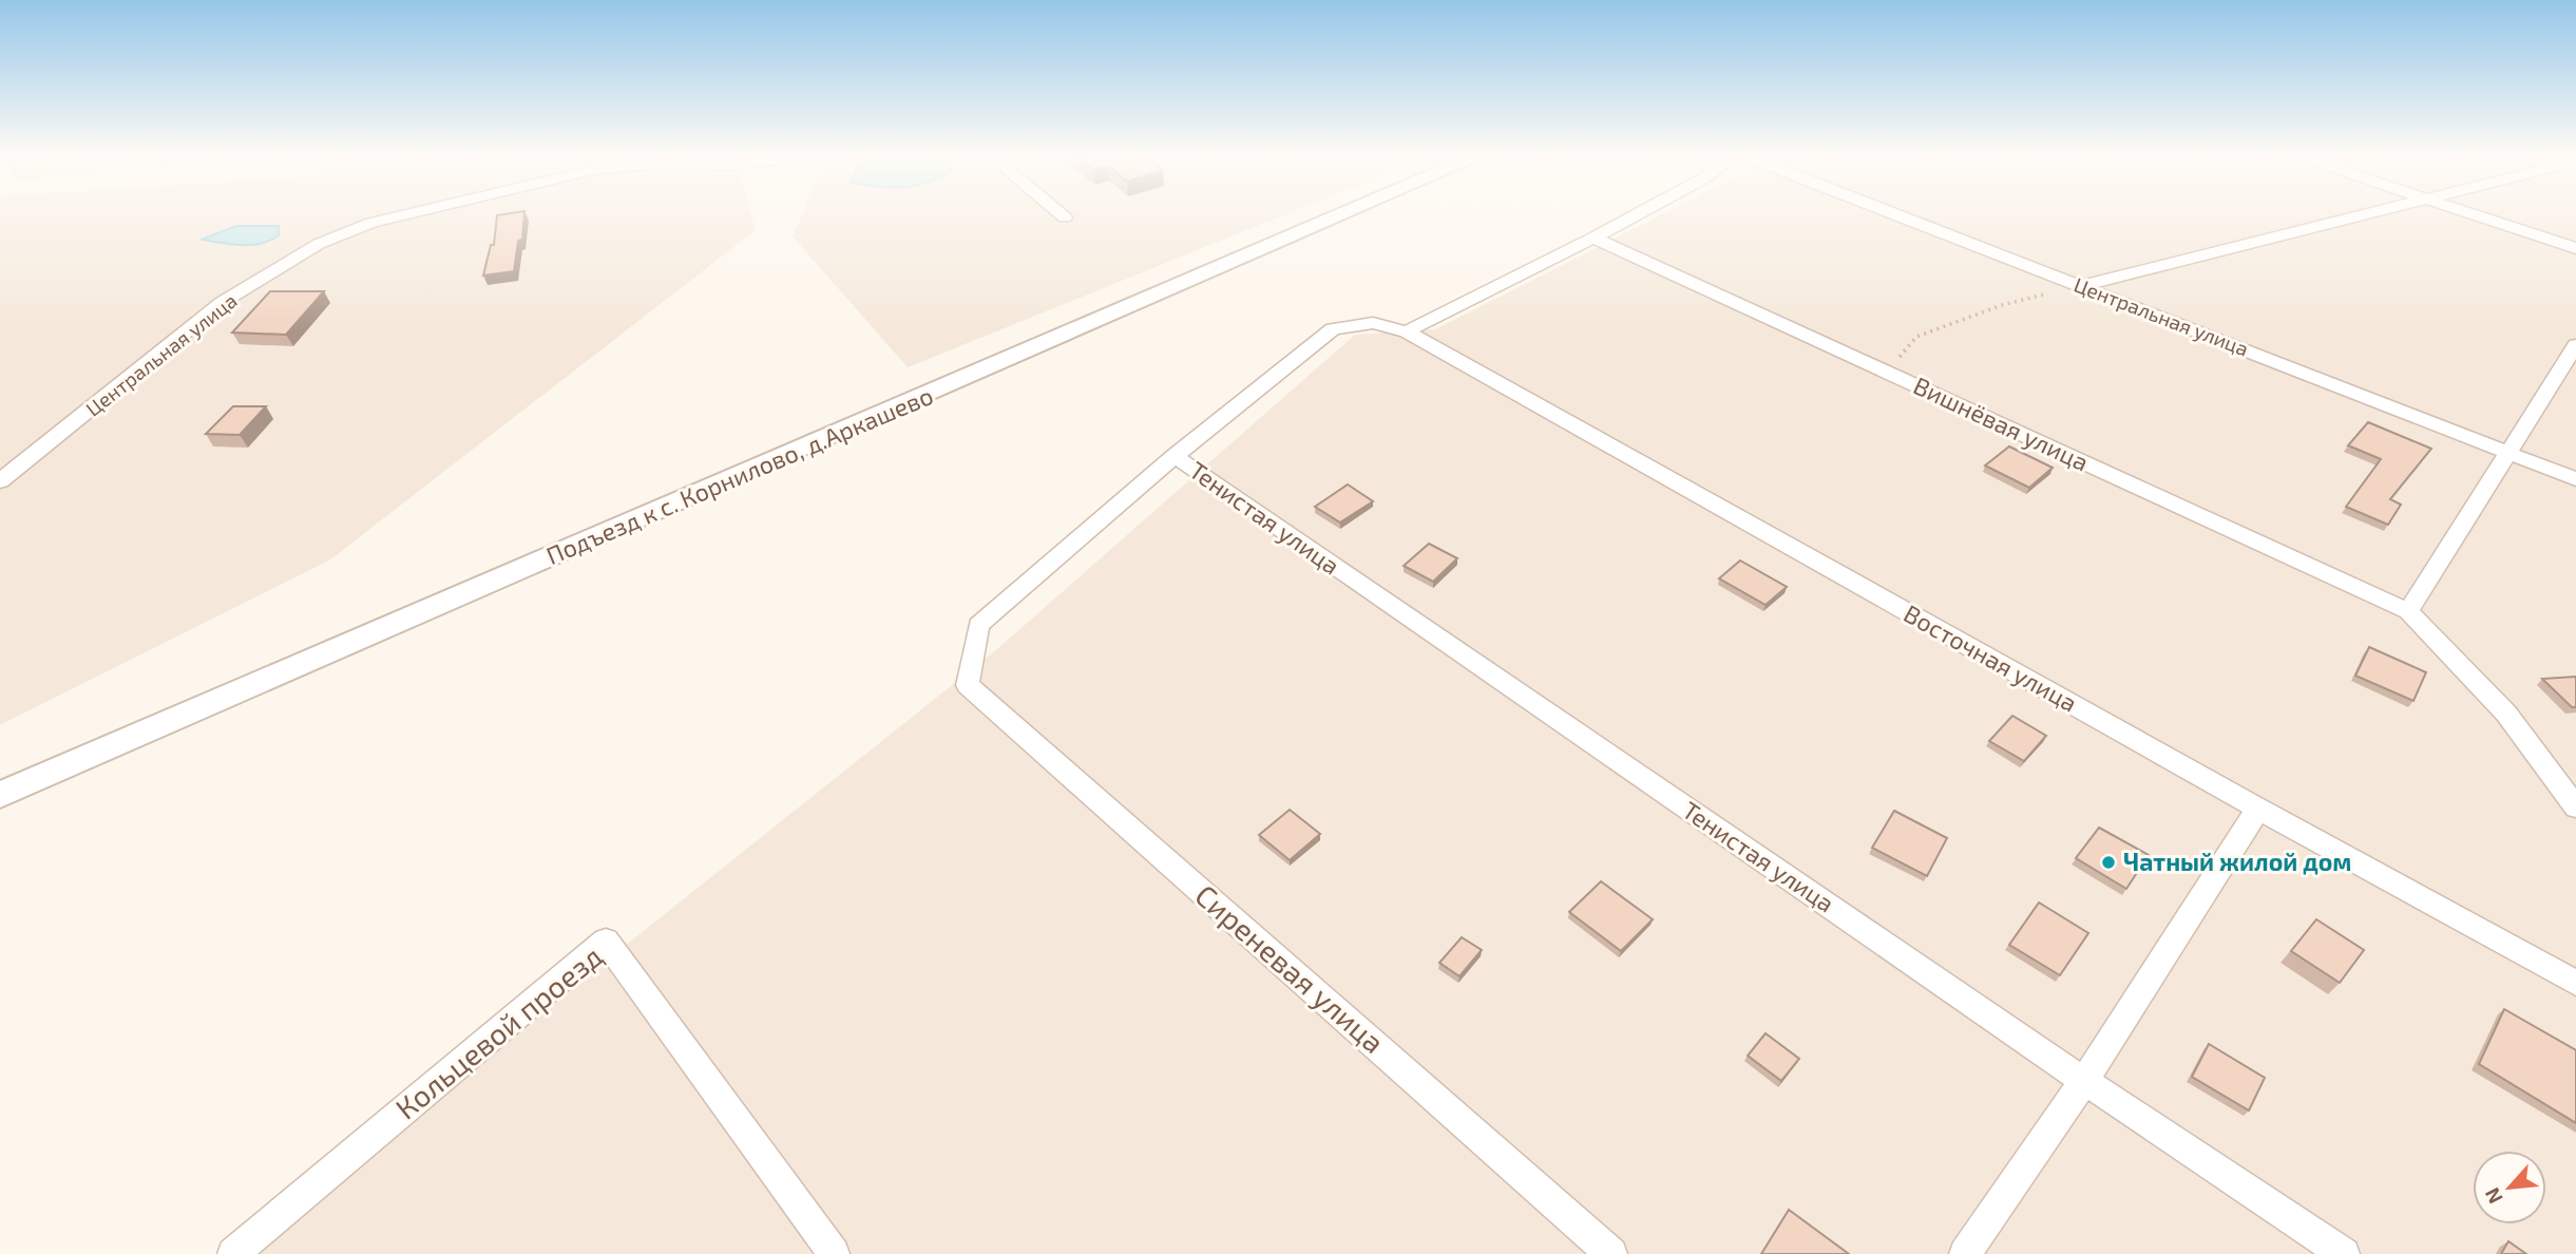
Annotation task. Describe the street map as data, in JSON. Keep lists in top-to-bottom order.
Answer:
{
  "streets": {
    "street": [
      "Центральная улица",
      "Вишнёвая улица",
      "Подъезд к с. Корнилово, д.Аркашево",
      "Тенистая улица",
      "Восточная улица",
      "Сиреневая улица",
      "Кольцевой проезд"
    ]
  },
  "crossings": [
    ["Тенистая улица", "Восточная улица"],
    ["Восточная улица", "Сиреневая улица"]
  ],
  "places": ["Чатный жилой дом"],
  "north": "bottom left"
}
